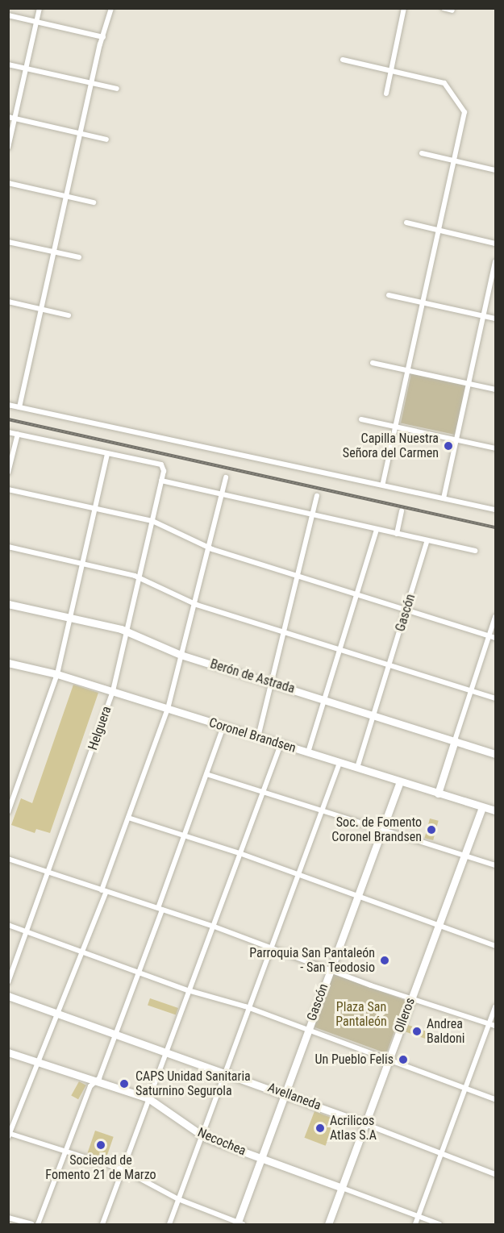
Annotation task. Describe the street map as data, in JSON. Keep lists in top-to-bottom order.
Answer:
{
  "streets": {
    "street": [
      "Gascón",
      "Berón de Astrada",
      "Helguera",
      "Coronel Brandsen",
      "Olleros",
      "Avellaneda",
      "Necochea"
    ]
  },
  "crossings": [
    ["Gascón", "Berón de Astrada"],
    ["Gascón", "Coronel Brandsen"],
    ["Gascón", "Avellaneda"],
    ["Gascón", "Necochea"],
    ["Berón de Astrada", "Helguera"],
    ["Helguera", "Coronel Brandsen"],
    ["Coronel Brandsen", "Olleros"],
    ["Olleros", "Avellaneda"],
    ["Olleros", "Necochea"]
  ],
  "parks": ["Plaza San Pantaleón"],
  "places": [
    "Capilla Nuestra Señora del Carmen",
    "Soc. de Fomento Coronel Brandsen",
    "Parroquia San Pantaleón - San Teodosio",
    "Andrea Baldoni",
    "Un Pueblo Felis",
    "CAPS Unidad Sanitaria Saturnino Segurola",
    "Acrilicos Atlas S.A",
    "Sociedad de Fomento 21 de Marzo"
  ]
}
